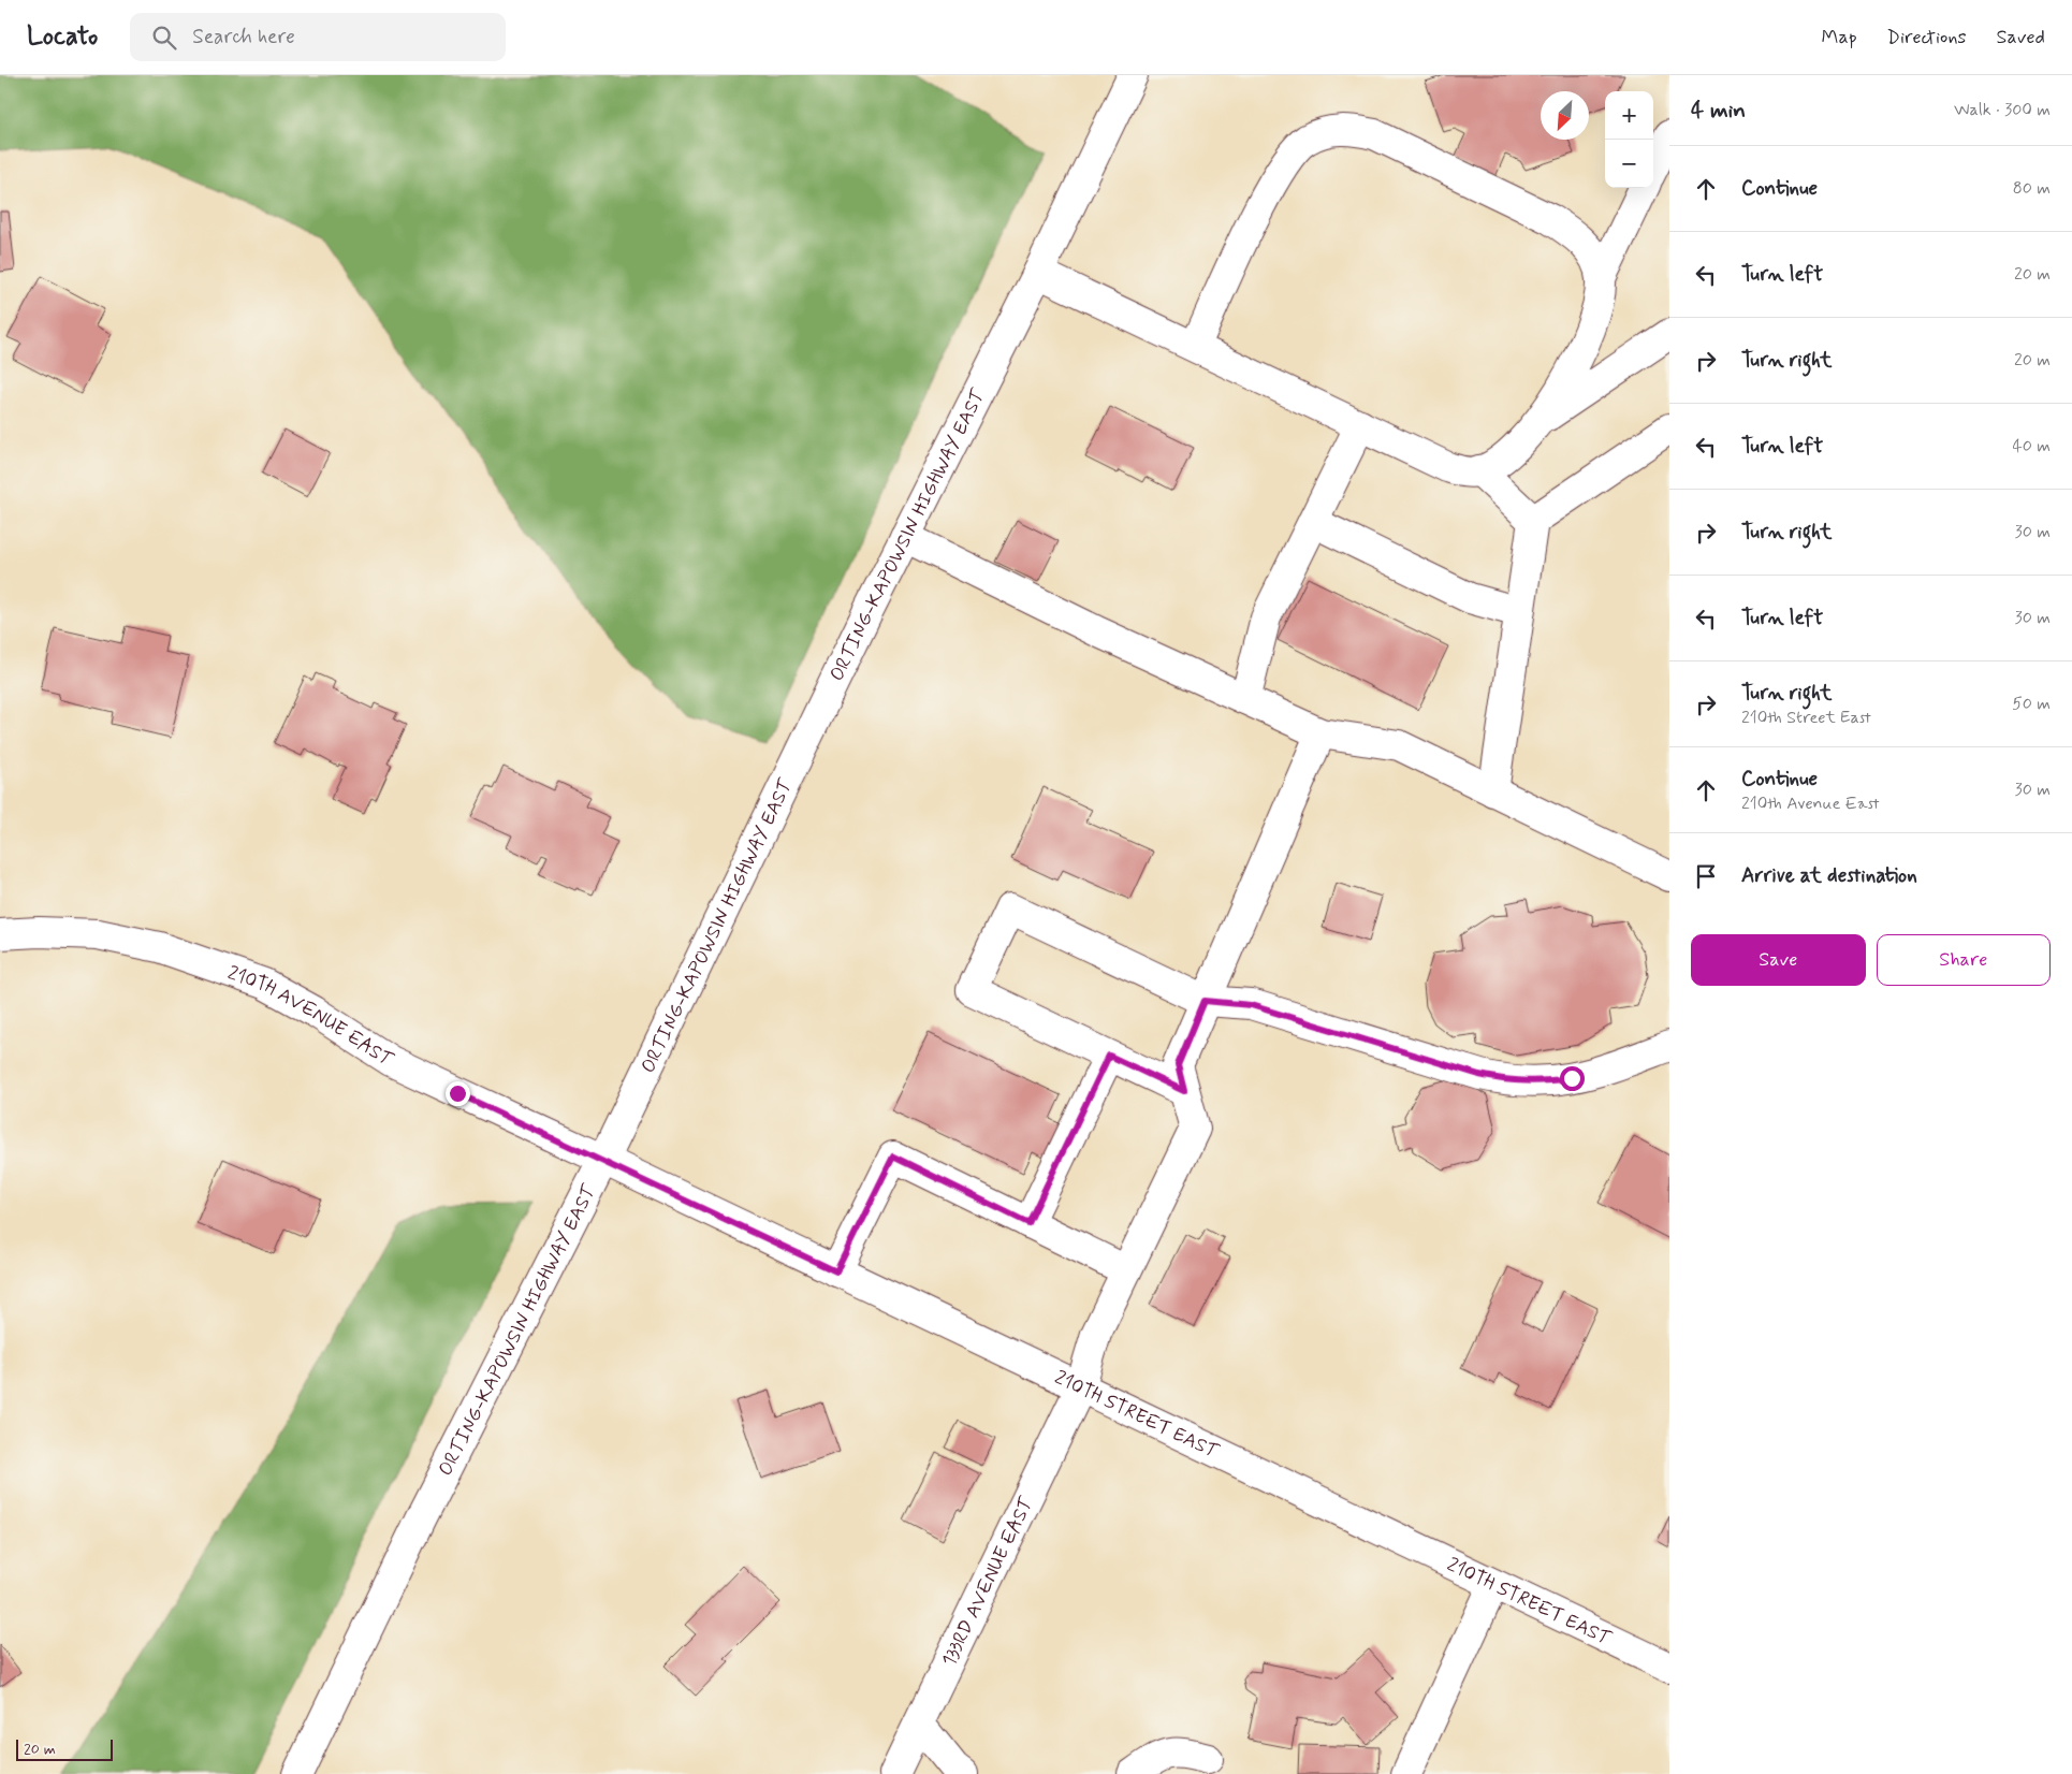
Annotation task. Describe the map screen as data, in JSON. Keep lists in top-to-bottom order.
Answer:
{
  "streets": {
    "street": [
      "ORTING-KAPOWSIN HIGHWAY EAST",
      "210TH AVENUE EAST",
      "210TH STREET EAST",
      "133RD AVENUE EAST"
    ]
  },
  "crossings": [
    ["ORTING-KAPOWSIN HIGHWAY EAST", "210TH AVENUE EAST"],
    ["ORTING-KAPOWSIN HIGHWAY EAST", "210TH STREET EAST"],
    ["210TH AVENUE EAST", "210TH STREET EAST"],
    ["210TH STREET EAST", "133RD AVENUE EAST"]
  ],
  "scale_bar": "20 m",
  "north": "bottom left",
  "page": {
    "header": "Locato",
    "search": "Search here",
    "nav": ["Map", "Directions", "Saved"],
    "heading": ["4 min", "Walk · 300 m"],
    "map_buttons": ["+", "−"],
    "list": [
      ["Continue", "80 m"],
      ["Turn left", "20 m"],
      ["Turn right", "20 m"],
      ["Turn left", "40 m"],
      ["Turn right", "30 m"],
      ["Turn left", "30 m"],
      ["Turn right", "210th Street East", "50 m"],
      ["Continue", "210th Avenue East", "30 m"],
      "Arrive at destination"
    ],
    "buttons": ["Save", "Share"],
    "scale": "20 m"
  }
}
